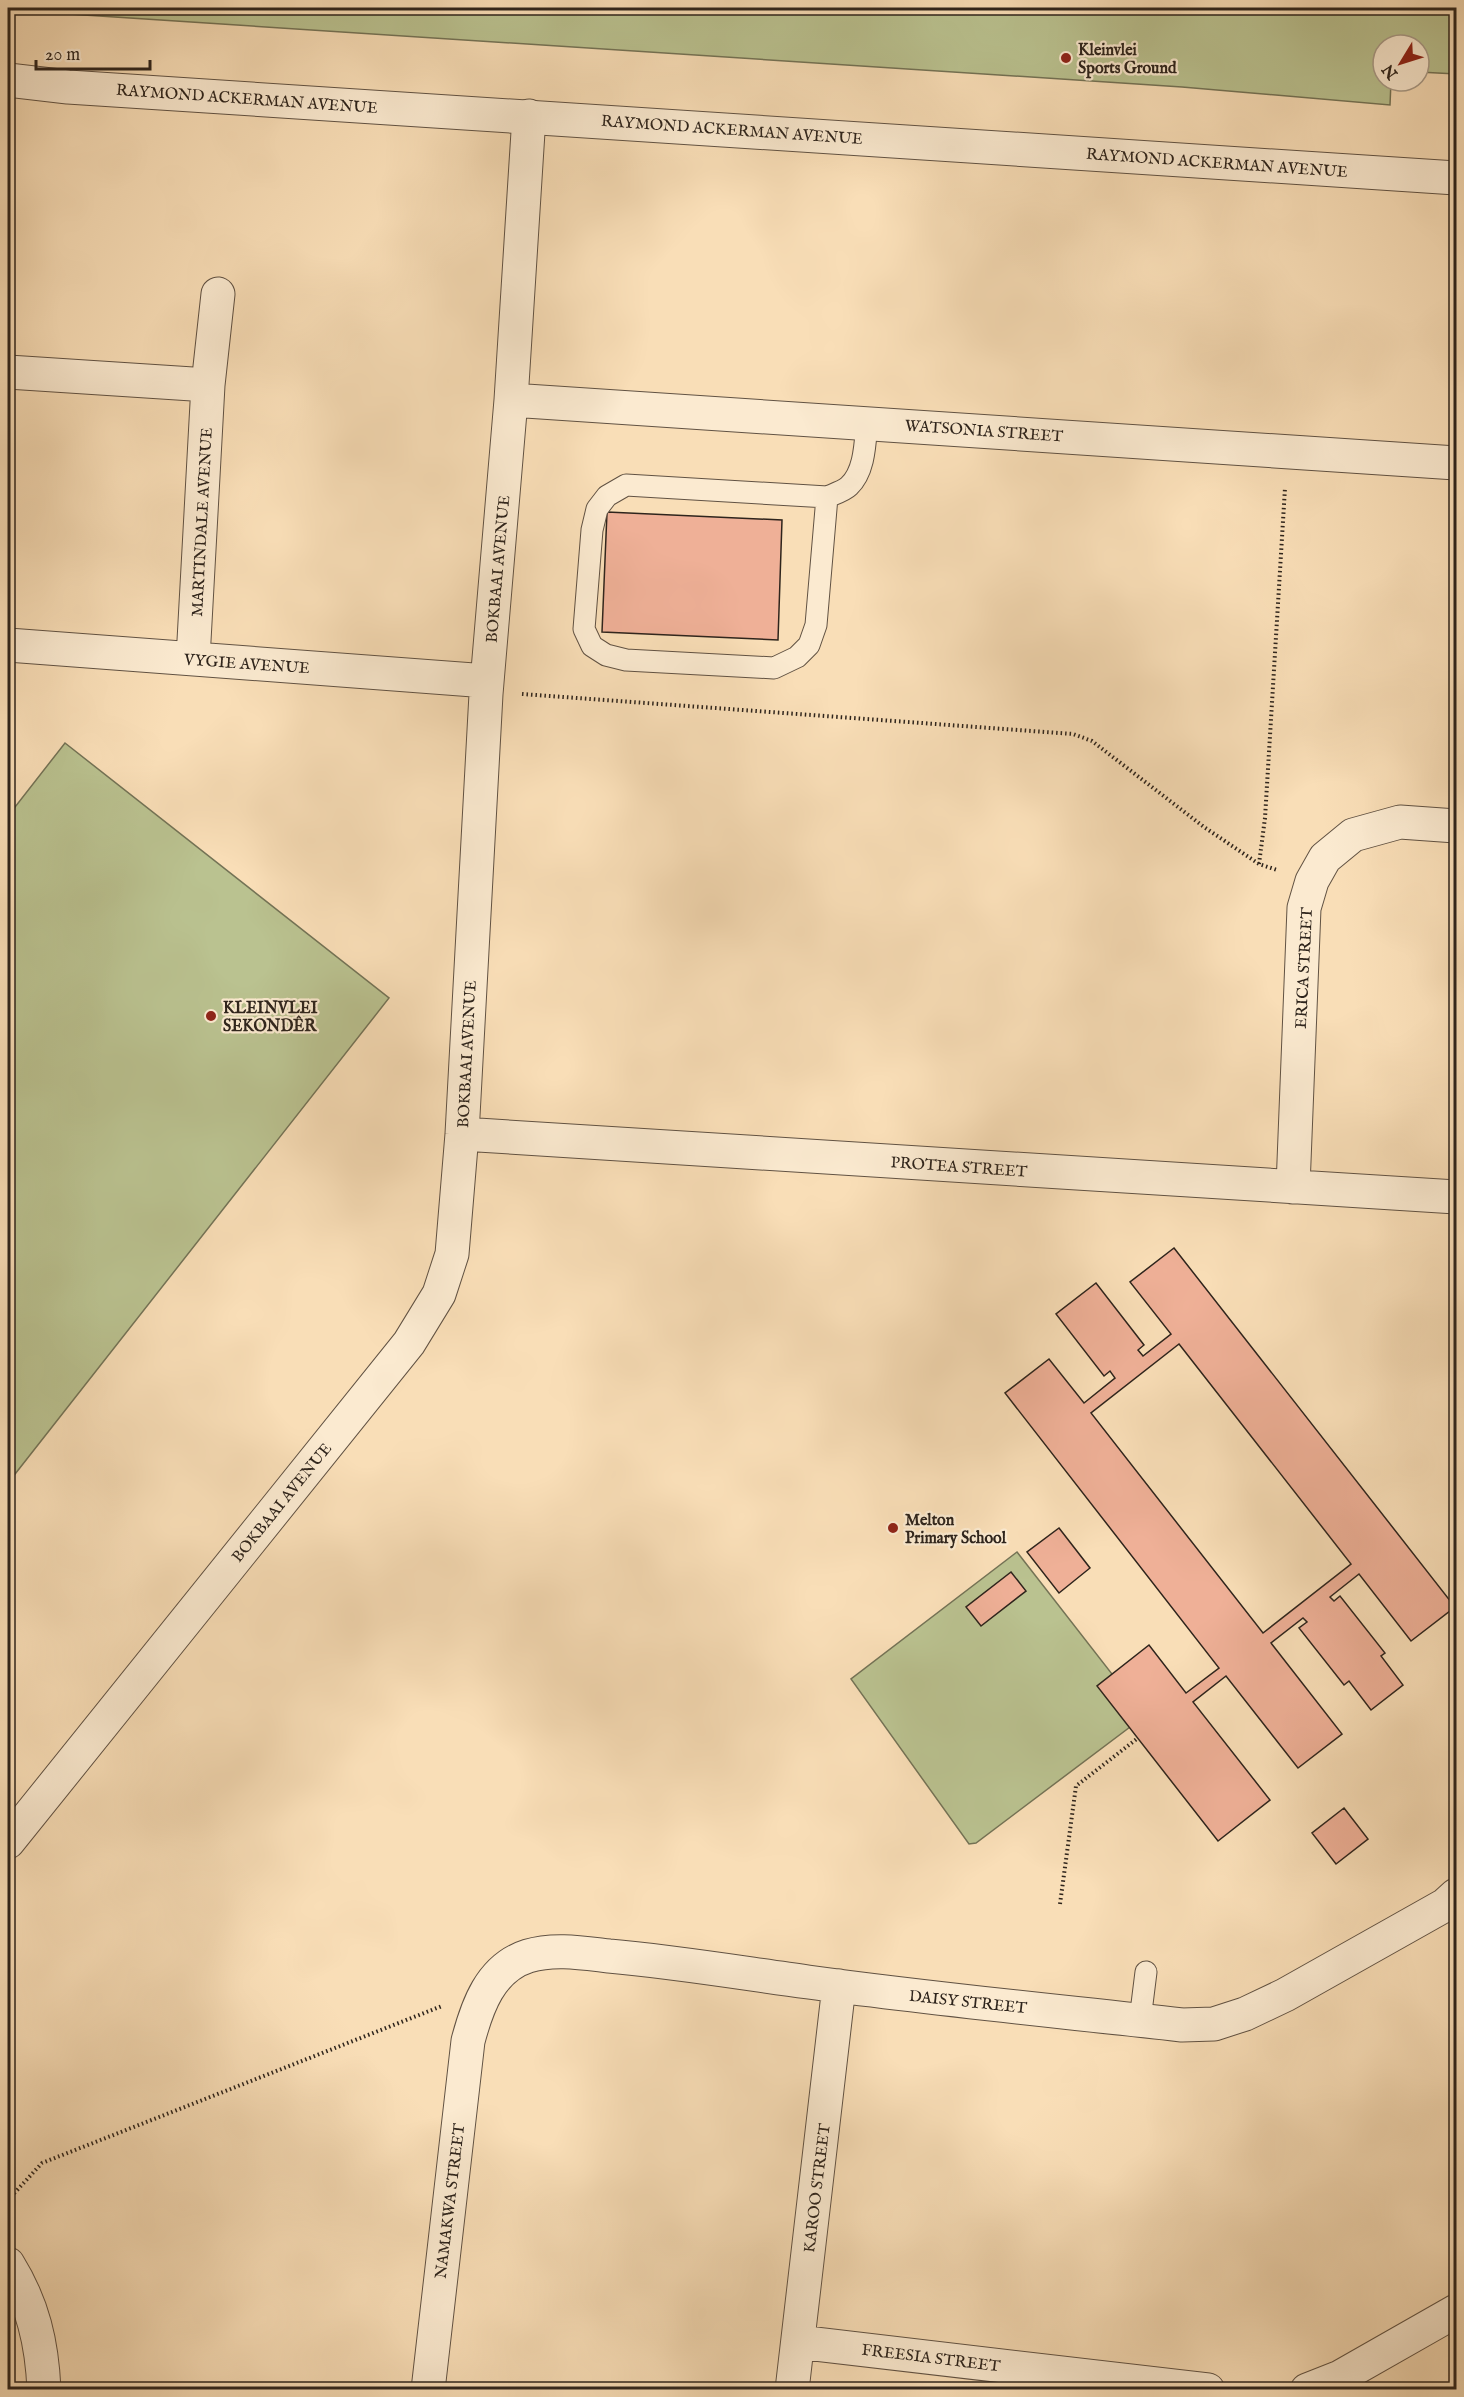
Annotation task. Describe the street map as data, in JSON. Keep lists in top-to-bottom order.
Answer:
{
  "streets": {
    "street": [
      "RAYMOND ACKERMAN AVENUE",
      "WATSONIA STREET",
      "MARTINDALE AVENUE",
      "BOKBAAI AVENUE",
      "VYGIE AVENUE",
      "ERICA STREET",
      "PROTEA STREET",
      "DAISY STREET",
      "KAROO STREET",
      "NAMAKWA STREET",
      "FREESIA STREET"
    ]
  },
  "crossings": [
    ["RAYMOND ACKERMAN AVENUE", "BOKBAAI AVENUE"],
    ["WATSONIA STREET", "BOKBAAI AVENUE"],
    ["MARTINDALE AVENUE", "VYGIE AVENUE"],
    ["BOKBAAI AVENUE", "VYGIE AVENUE"],
    ["BOKBAAI AVENUE", "PROTEA STREET"],
    ["ERICA STREET", "PROTEA STREET"],
    ["DAISY STREET", "KAROO STREET"],
    ["DAISY STREET", "NAMAKWA STREET"],
    ["KAROO STREET", "FREESIA STREET"]
  ],
  "places": ["Kleinvlei Sports Ground", "KLEINVLEI SEKONDÊR", "Melton Primary School"],
  "scale_bar": "20 m",
  "north": "bottom left"
}
